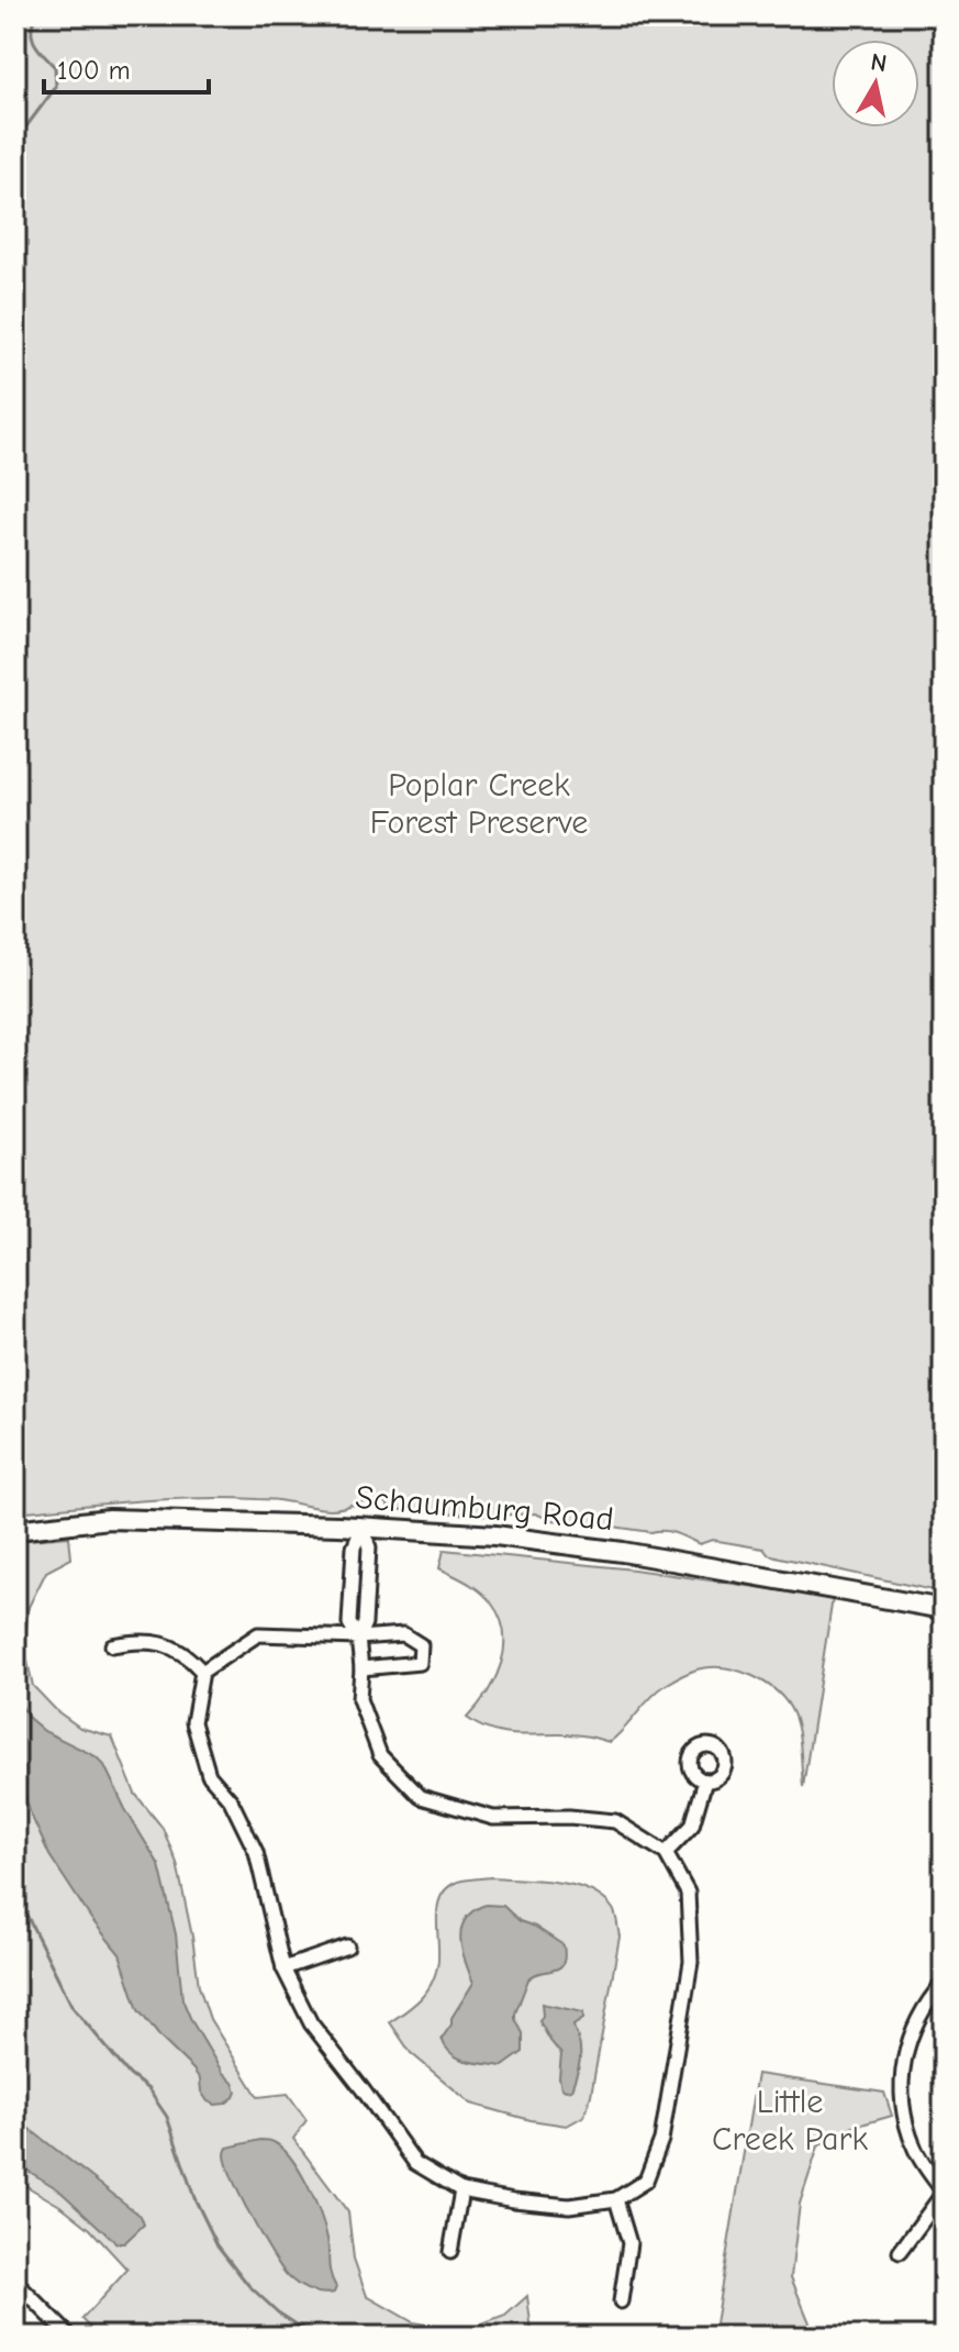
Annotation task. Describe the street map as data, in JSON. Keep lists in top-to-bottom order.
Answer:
{
  "streets": {
    "main road": ["Schaumburg Road"]
  },
  "parks": ["Poplar Creek Forest Preserve", "Little Creek Park"],
  "scale_bar": "100 m",
  "north": "top"
}
